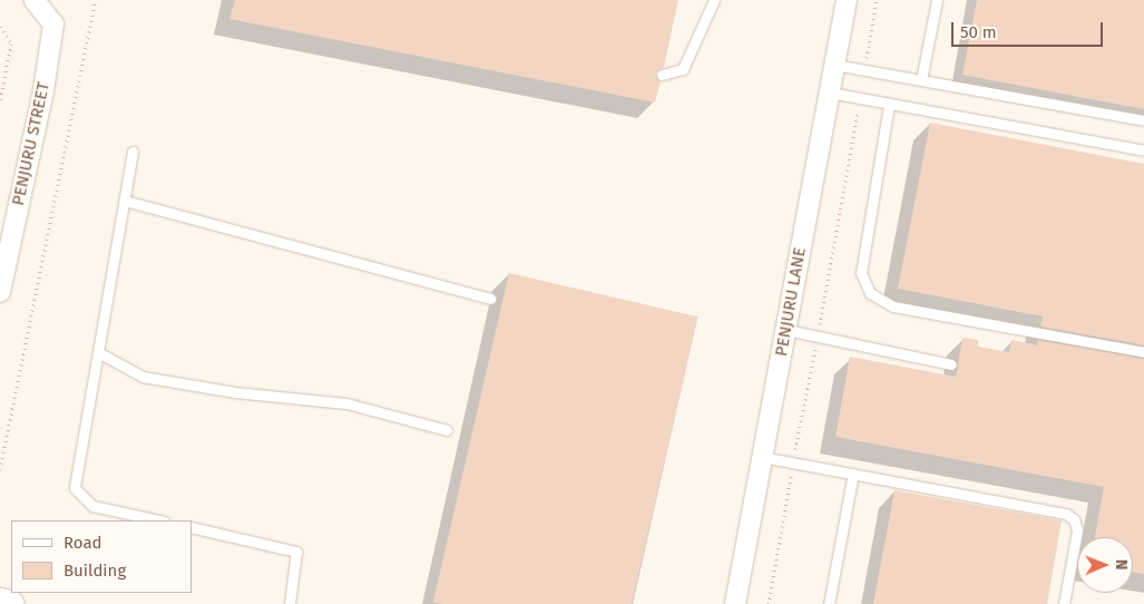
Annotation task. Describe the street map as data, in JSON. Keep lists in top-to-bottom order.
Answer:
{
  "streets": {
    "street": ["PENJURU STREET", "PENJURU LANE"]
  },
  "legend": ["Road", "Building"],
  "scale_bar": "50 m",
  "north": "right"
}
